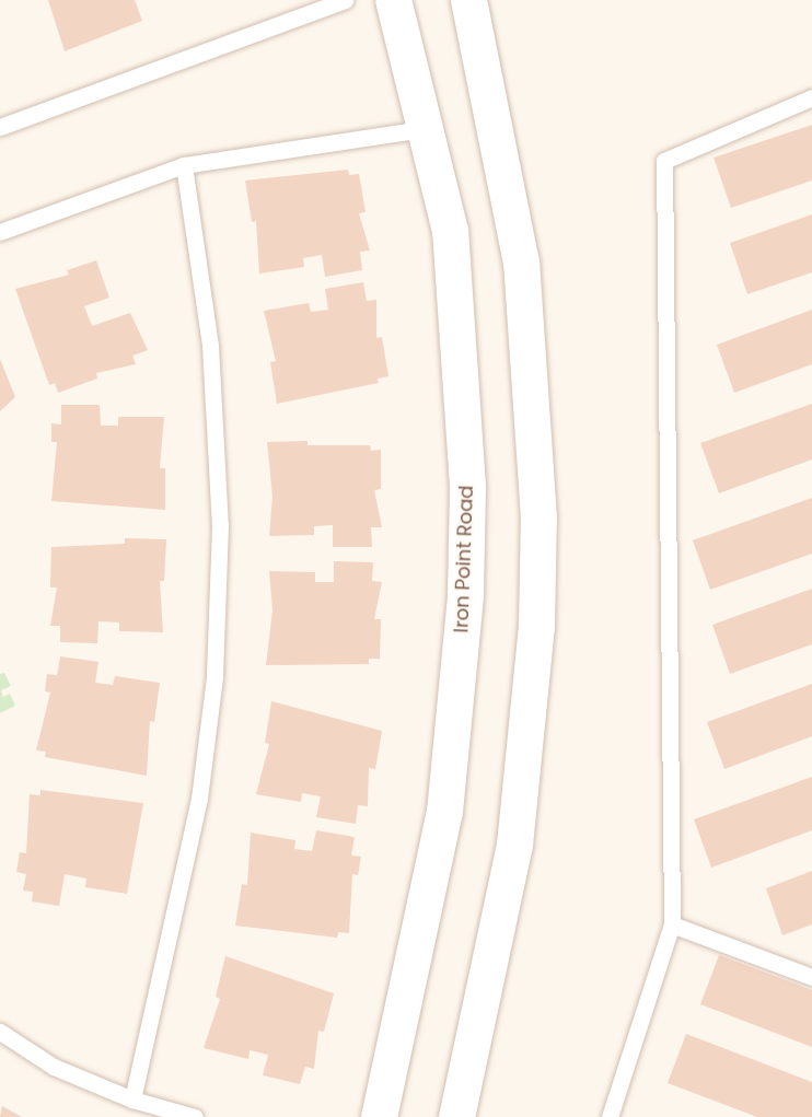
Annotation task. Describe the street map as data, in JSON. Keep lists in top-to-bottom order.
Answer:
{
  "streets": {
    "main road": ["Iron Point Road"]
  }
}
